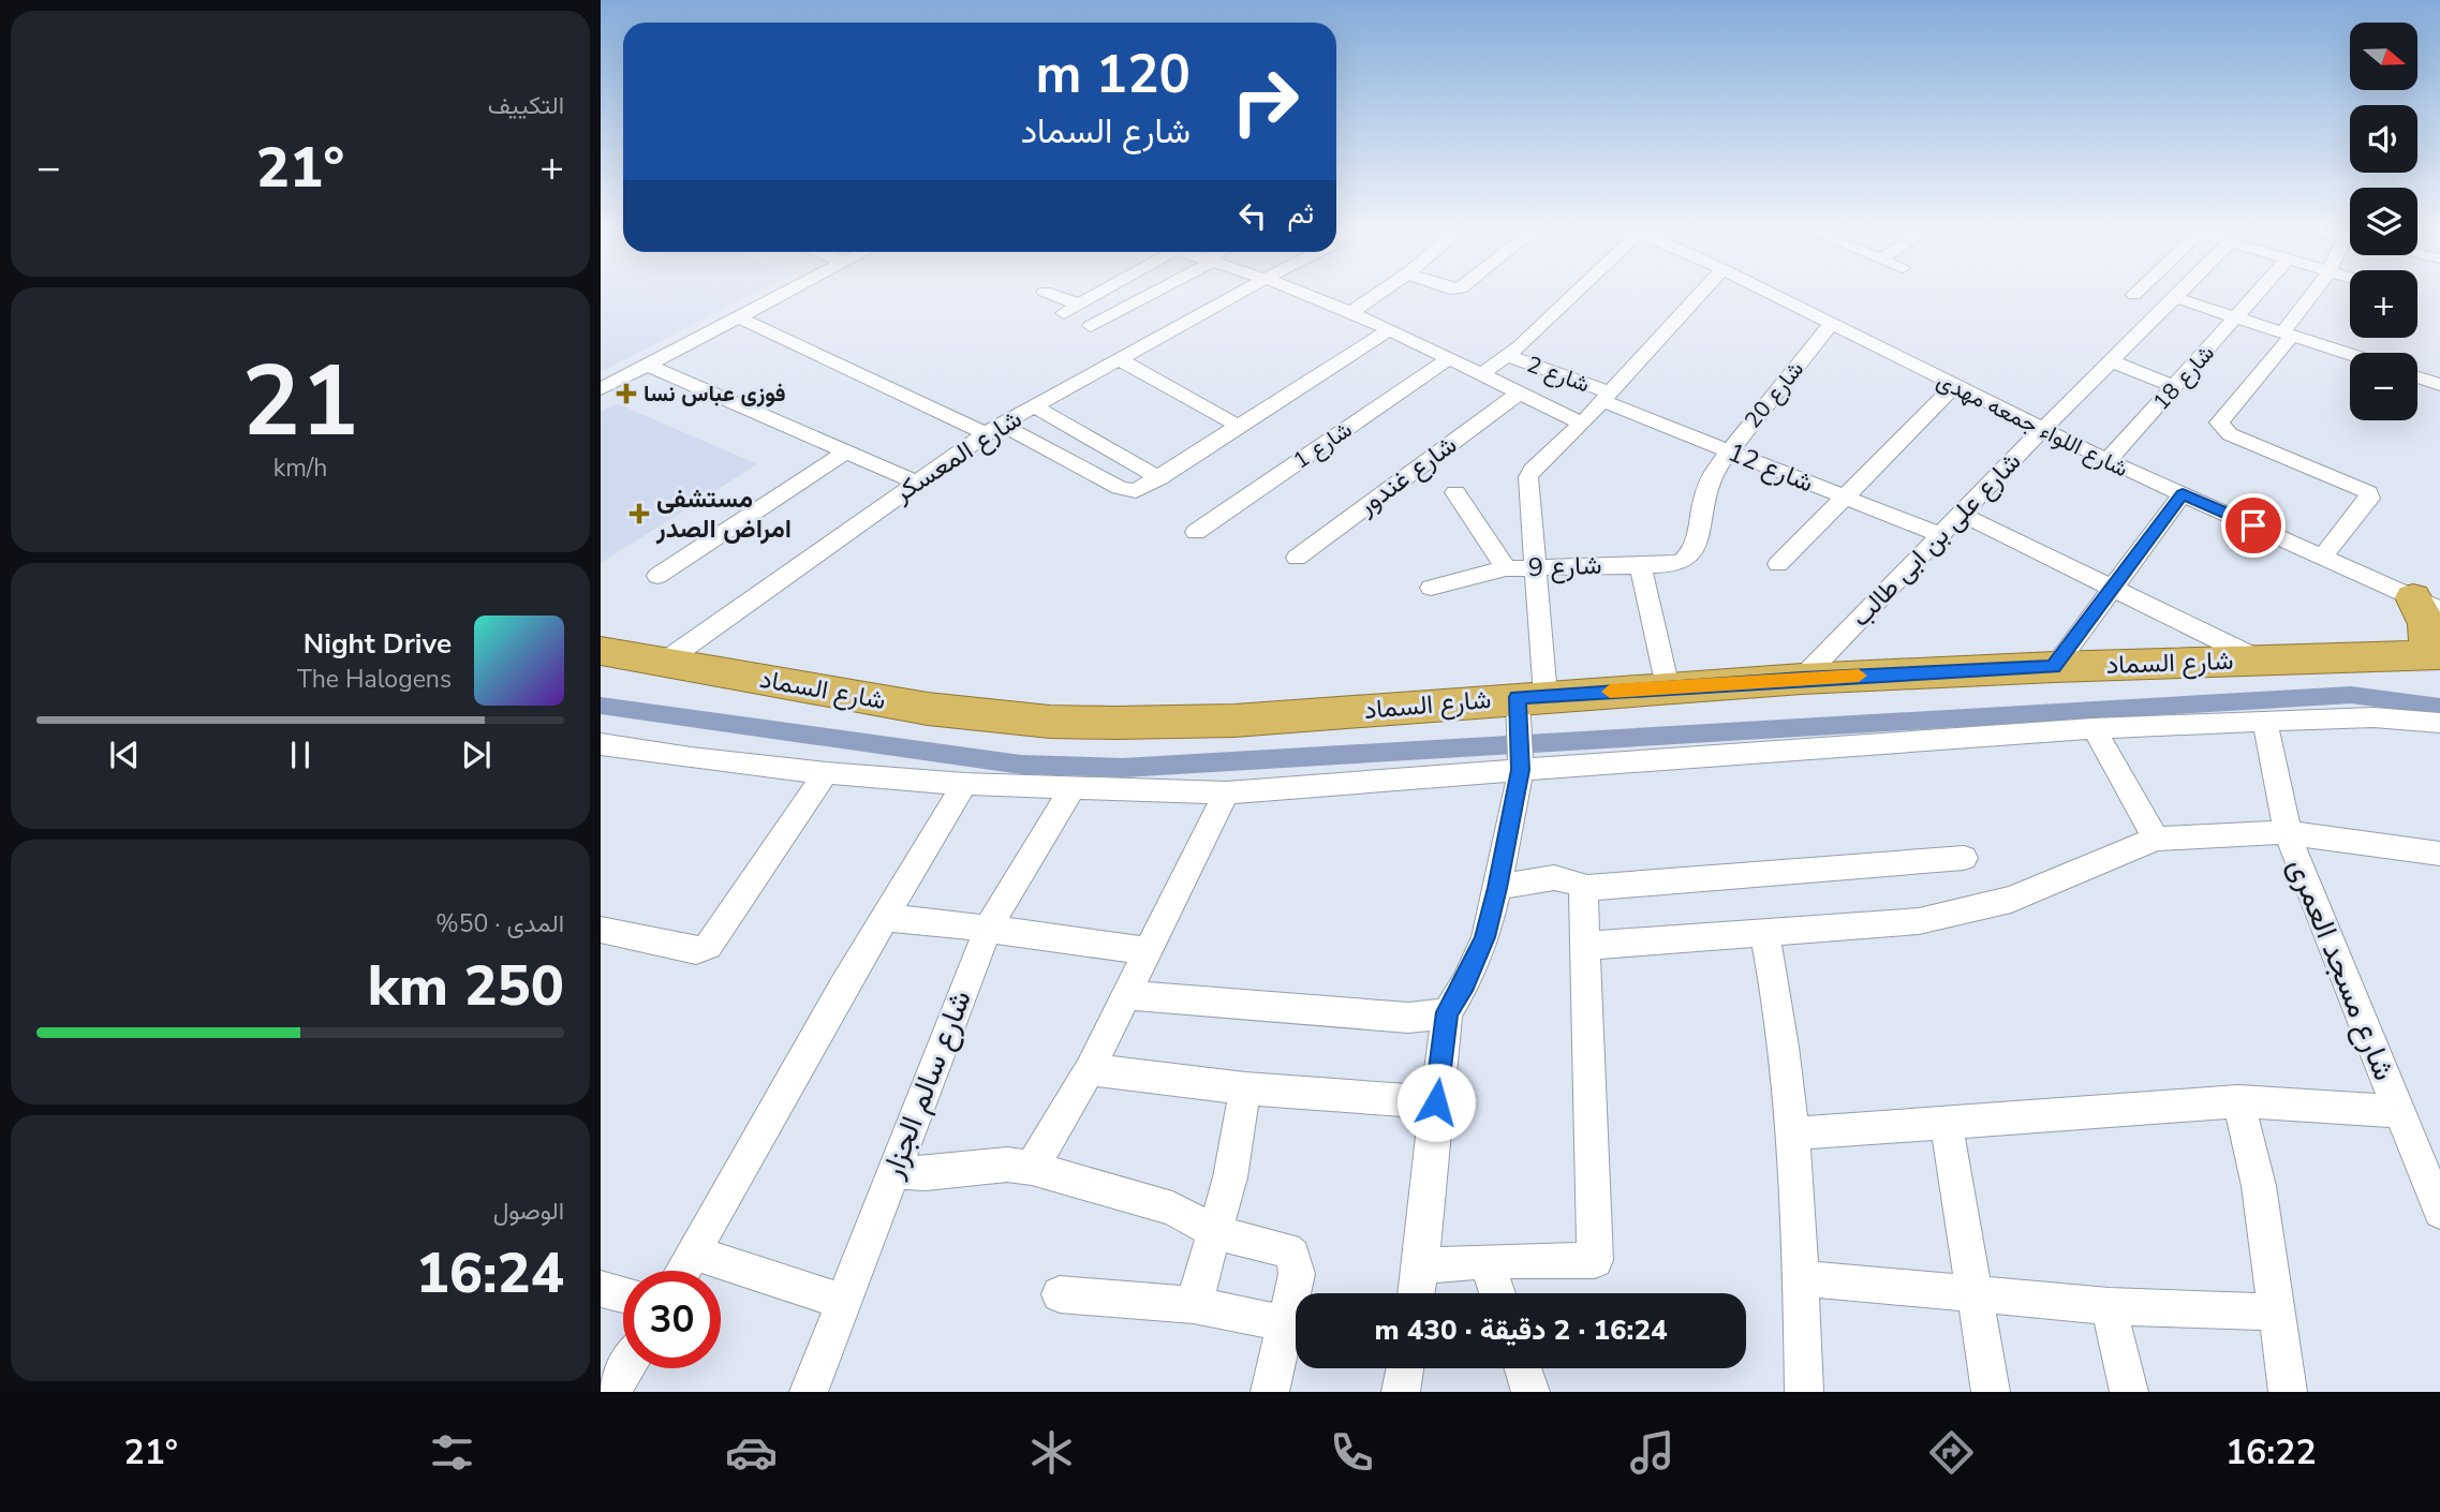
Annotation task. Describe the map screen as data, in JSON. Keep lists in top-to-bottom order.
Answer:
{
  "streets": {
    "highway": ["شارع السماد"],
    "street": [
      "شارع 2",
      "شارع 18",
      "شارع 20",
      "شارع اللواء جمعه مهدى",
      "شارع 1",
      "شارع المعسكر",
      "شارع 12",
      "شارع غندور",
      "شارع على بن ابى طالب",
      "شارع 9",
      "شارع مسجد العمرى",
      "شارع سالم الجزار"
    ]
  },
  "crossings": [
    ["شارع 2", "شارع 12"],
    ["شارع 18", "شارع اللواء جمعه مهدى"],
    ["شارع 20", "شارع اللواء جمعه مهدى"],
    ["شارع 20", "شارع 12"],
    ["شارع 20", "شارع 9"],
    ["شارع اللواء جمعه مهدى", "شارع على بن ابى طالب"],
    ["شارع المعسكر", "شارع السماد"],
    ["شارع 12", "شارع على بن ابى طالب"],
    ["شارع على بن ابى طالب", "شارع السماد"]
  ],
  "places": {
    "health": ["فوزى عباس نسا", "مستشفى امراض الصدر"]
  },
  "north": "right",
  "page": {
    "tile": [
      "التكييف",
      ["21", "km/h"],
      ["المدى · 50%", "250 km"],
      ["الوصول", "16:24"]
    ],
    "map_buttons": ["+", "−"],
    "turn": ["120 m", "شارع السماد"],
    "heat": ["−", "21°", "+"],
    "then": "ثم",
    "song": ["Night Drive", "The Halogens"],
    "limit": "30",
    "trip": "16:24 · 2 دقيقة · 430 m",
    "tabs": ["16:22", "21°"]
  }
}
